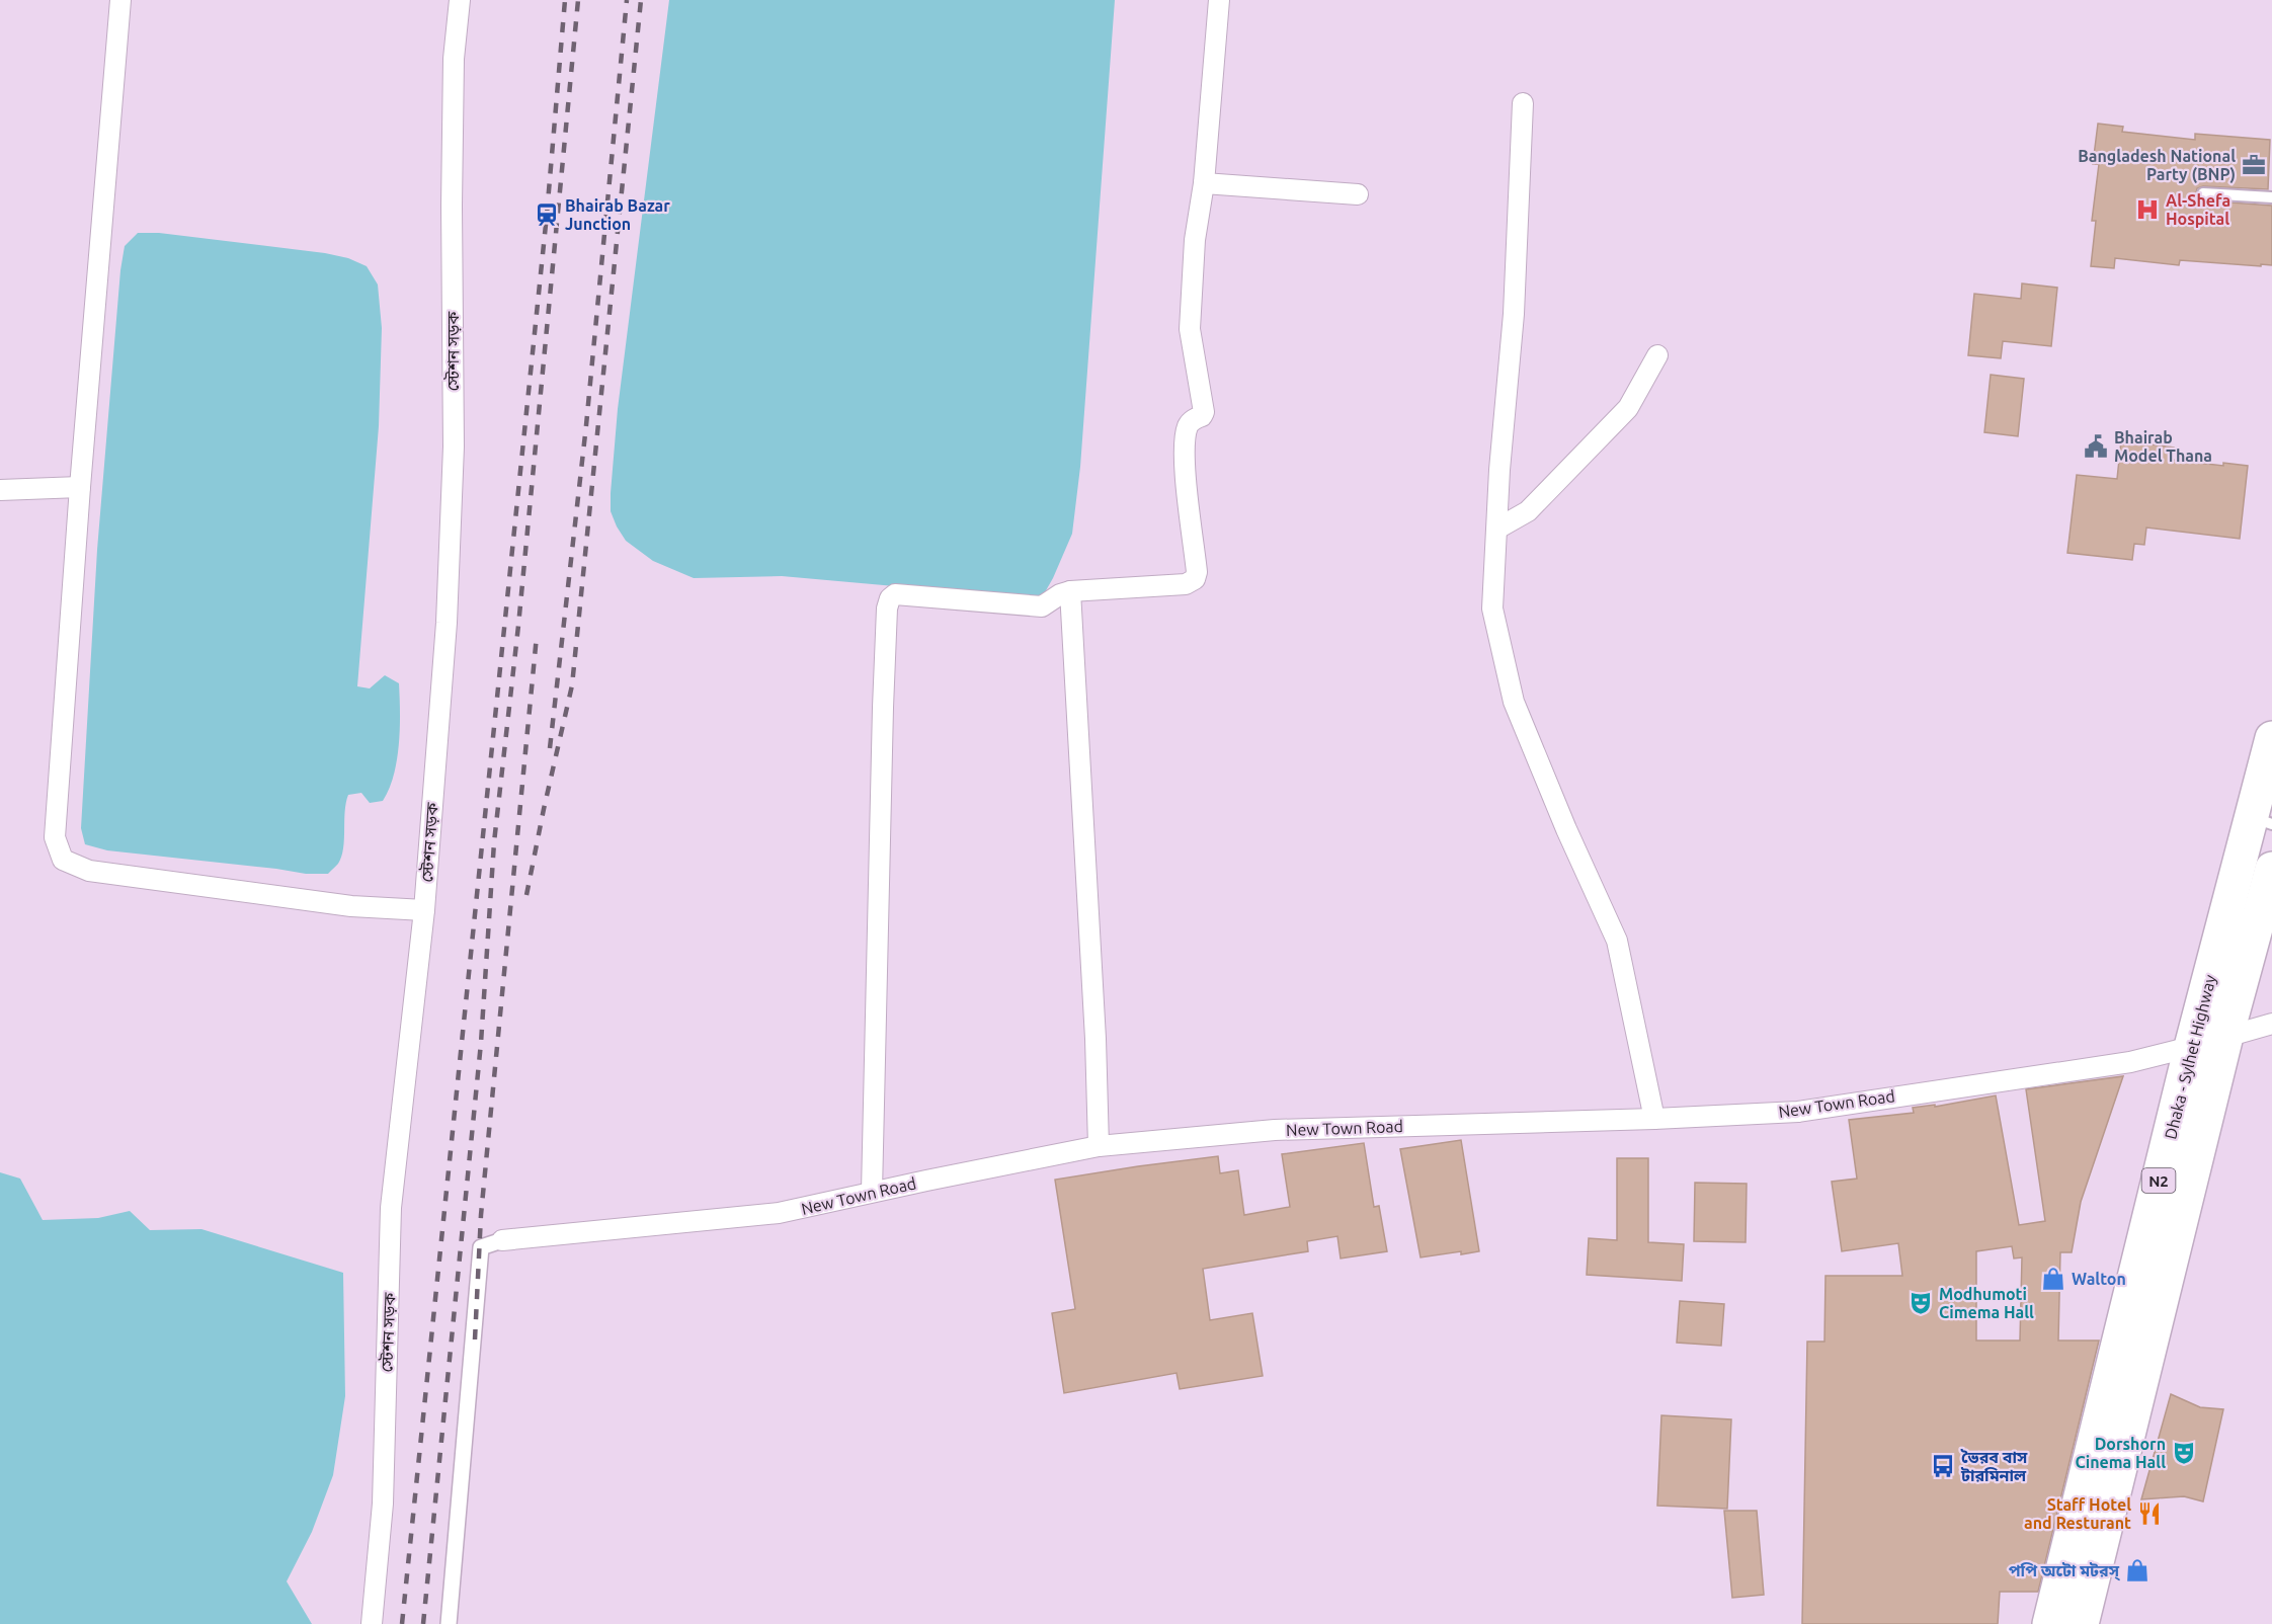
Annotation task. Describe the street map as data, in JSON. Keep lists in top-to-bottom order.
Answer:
{
  "streets": {
    "highway": ["Dhaka - Sylhet Highway", "N2"],
    "street": ["স্টেশন সড়ক", "New Town Road"]
  },
  "crossings": [
    ["Dhaka - Sylhet Highway", "New Town Road"]
  ],
  "places": {
    "office": ["Bangladesh National Party (BNP)"],
    "hospital": ["Al-Shefa Hospital"],
    "station": ["Bhairab Bazar Junction"],
    "public building": ["Bhairab Model Thana"],
    "shop": ["Walton", "পপি অটো মটরস্"],
    "theatre": ["Modhumoti Cimema Hall", "Dorshorn Cinema Hall"],
    "bus stop": ["ভৈরব বাস টারমিনাল"],
    "restaurant": ["Staff Hotel and Resturant"]
  }
}
